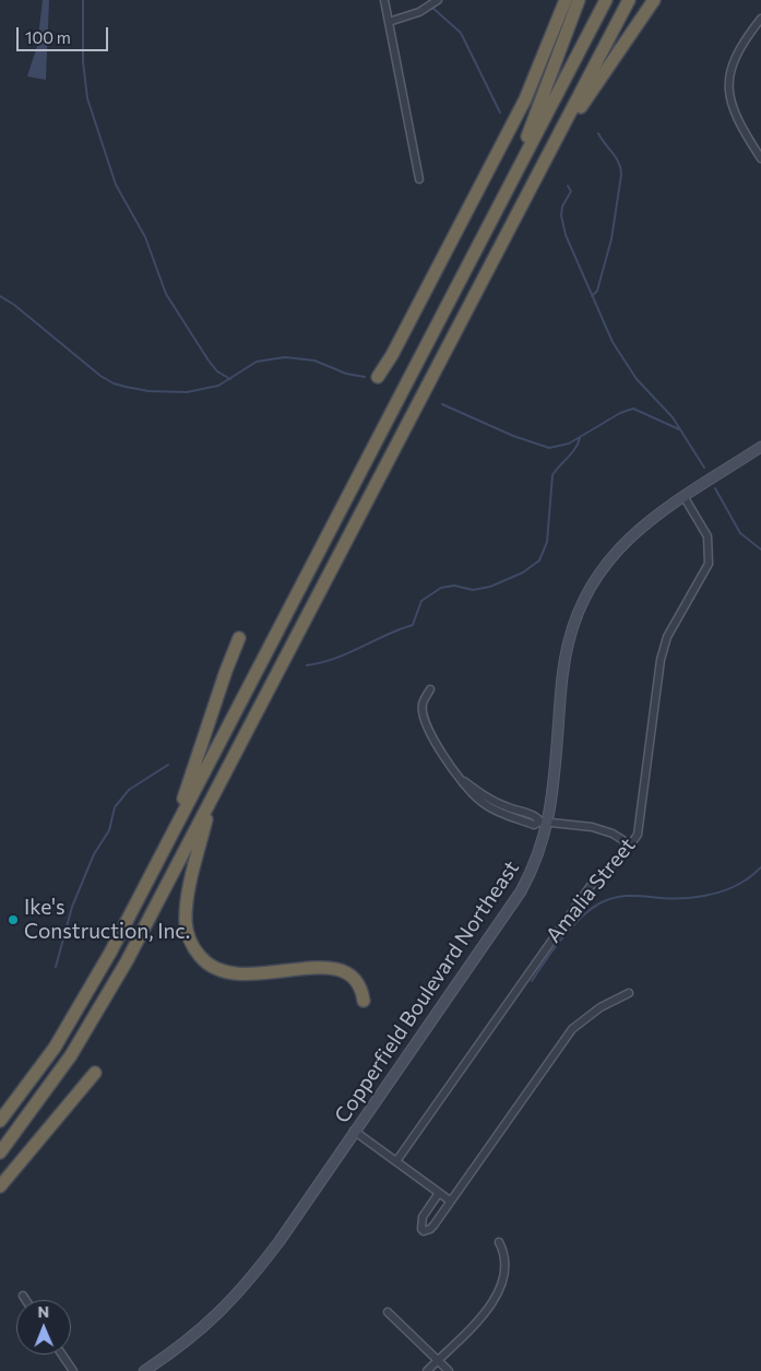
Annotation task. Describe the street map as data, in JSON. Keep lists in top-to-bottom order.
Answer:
{
  "streets": {
    "main road": ["Copperfield Boulevard Northeast"],
    "street": ["Amalia Street"]
  },
  "crossings": [
    ["Amalia Street", "Copperfield Boulevard Northeast"]
  ],
  "places": ["Ike's Construction, Inc."],
  "scale_bar": "100 m",
  "north": "top"
}
